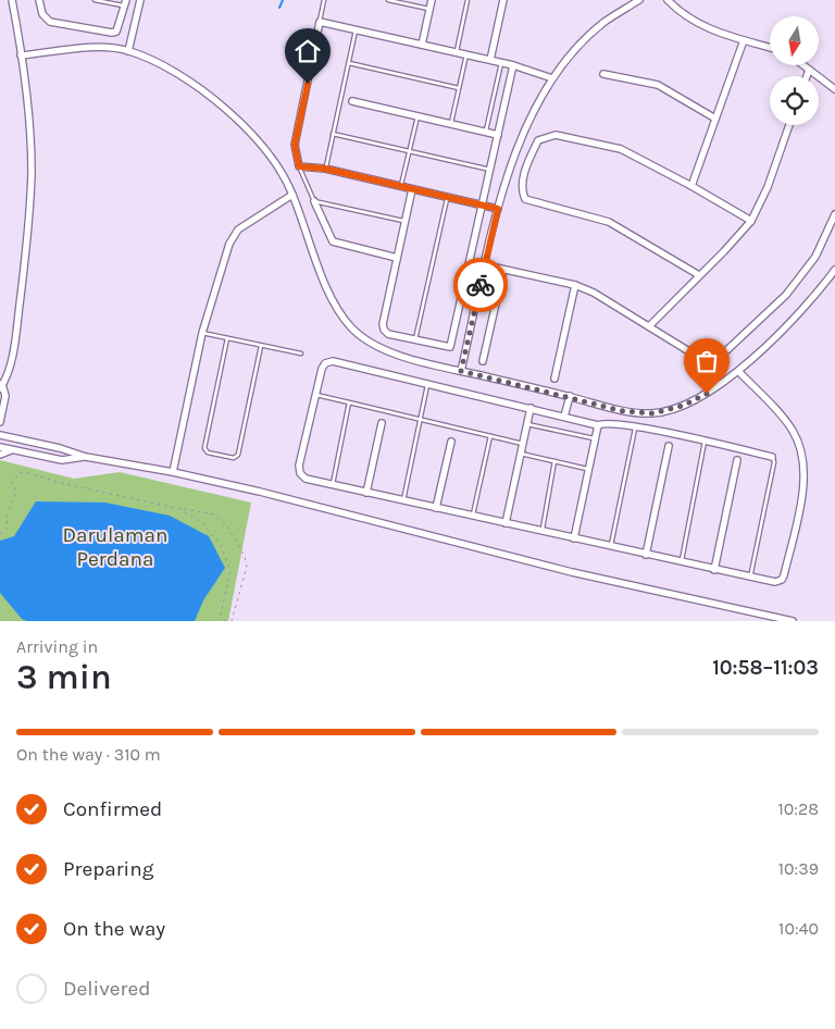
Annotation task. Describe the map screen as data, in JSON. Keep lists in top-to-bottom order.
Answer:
{
  "parks": ["Darulaman Perdana"],
  "north": "bottom",
  "page": {
    "heading": ["3 min", "Arriving in", "10:58–11:03"],
    "bar": "On the way · 310 m",
    "list": [
      ["Confirmed", "10:28"],
      ["Preparing", "10:39"],
      ["On the way", "10:40"],
      "Delivered"
    ]
  }
}
